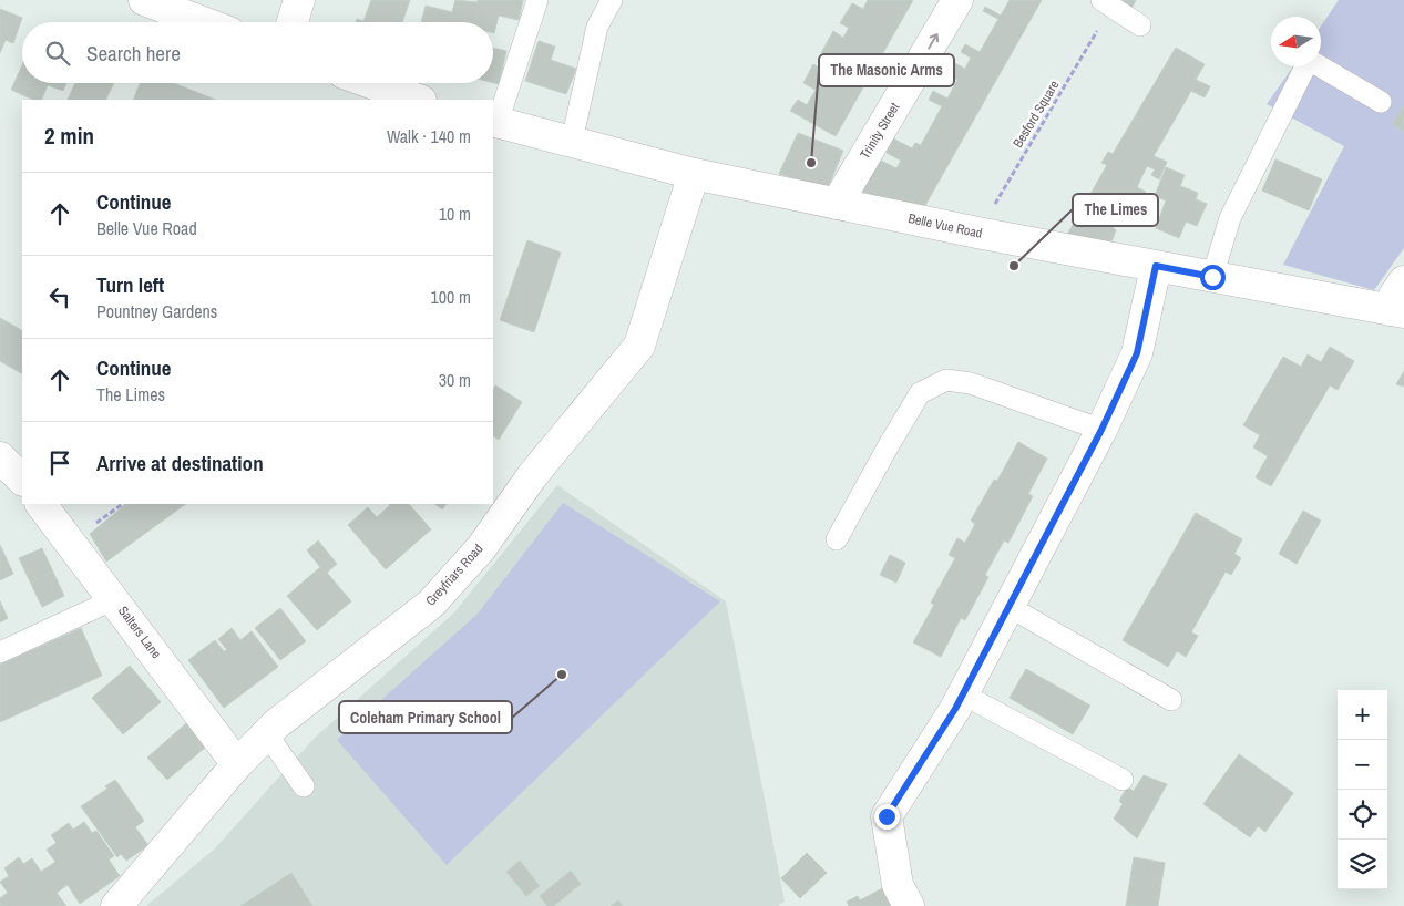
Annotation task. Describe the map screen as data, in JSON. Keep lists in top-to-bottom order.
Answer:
{
  "streets": {
    "street": [
      "Trinity Street",
      "Belle Vue Road",
      "Greyfriars Road",
      "Salters Lane"
    ],
    "path": ["Besford Square"]
  },
  "crossings": [
    ["Besford Square", "Belle Vue Road"],
    ["Trinity Street", "Belle Vue Road"],
    ["Belle Vue Road", "Greyfriars Road"],
    ["Greyfriars Road", "Salters Lane"]
  ],
  "one_way": ["Trinity Street"],
  "places": ["The Masonic Arms", "The Limes", "Coleham Primary School"],
  "north": "left",
  "page": {
    "search": "Search here",
    "heading": ["2 min", "Walk · 140 m"],
    "list": [
      ["Continue", "Belle Vue Road", "10 m"],
      ["Turn left", "Pountney Gardens", "100 m"],
      ["Continue", "The Limes", "30 m"],
      "Arrive at destination"
    ],
    "map_buttons": ["+", "−"]
  }
}
